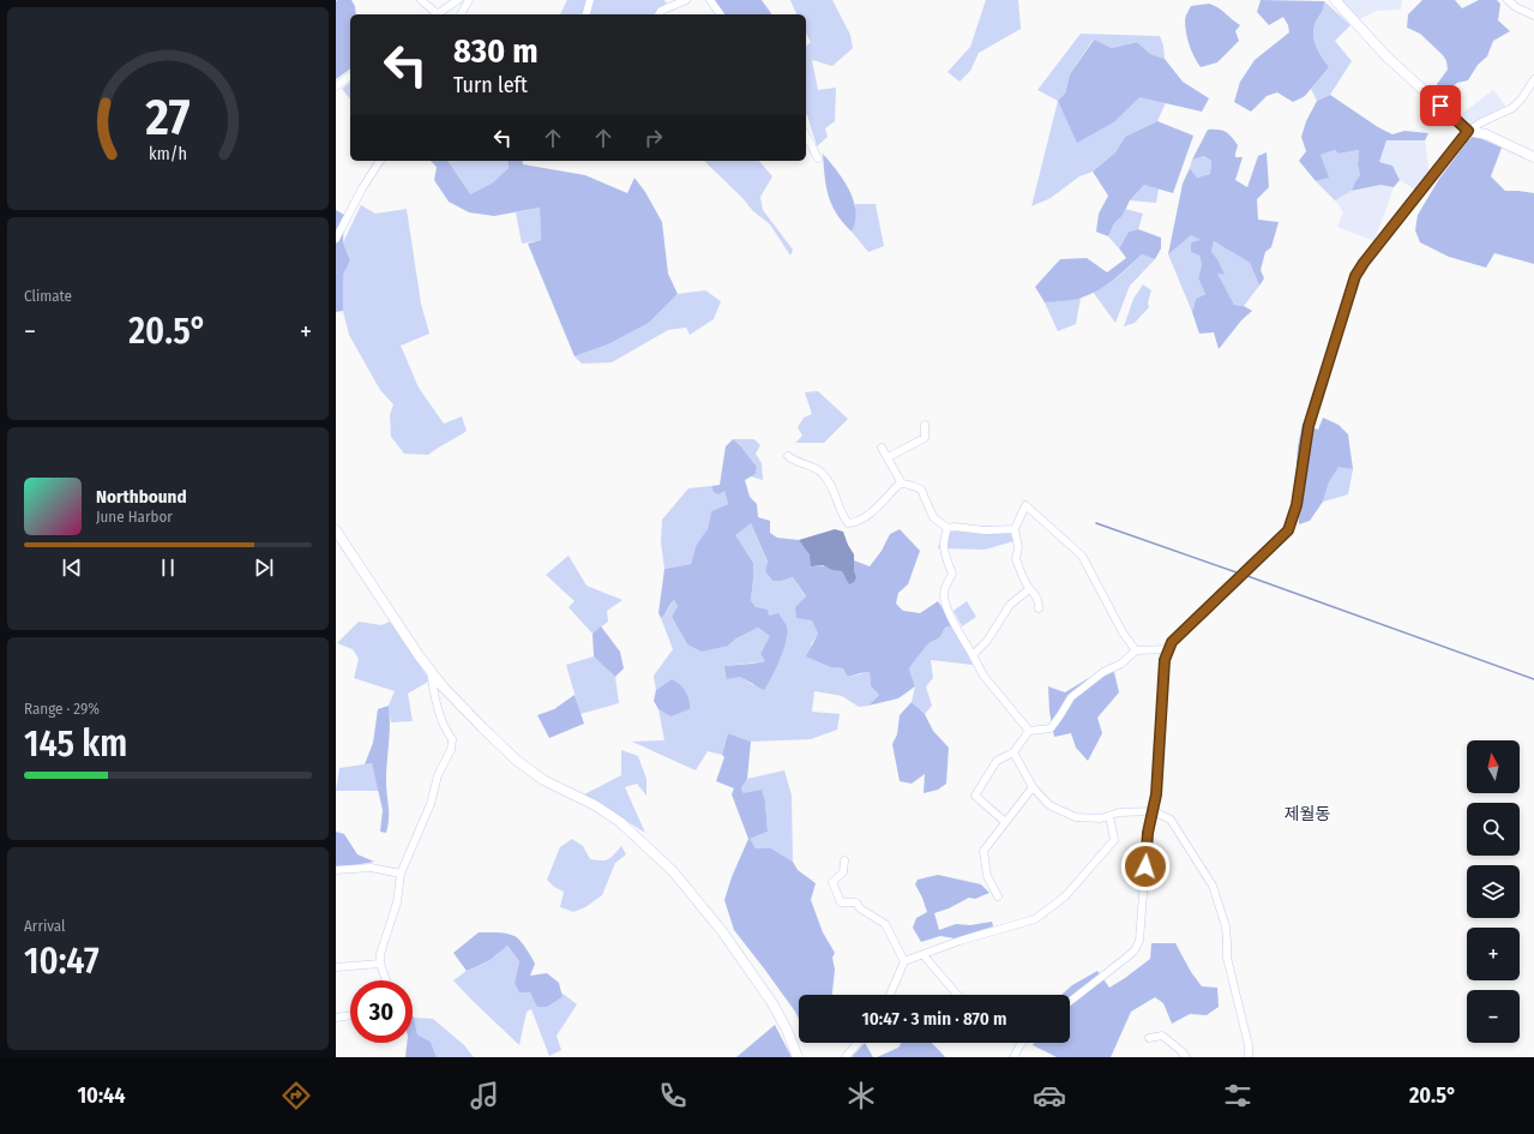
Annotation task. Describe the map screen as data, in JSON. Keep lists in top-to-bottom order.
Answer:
{
  "districts": ["제월동"],
  "north": "top",
  "page": {
    "turn": ["830 m", "Turn left"],
    "tile": [
      "Climate",
      ["Range · 29%", "145 km"],
      ["Arrival", "10:47"]
    ],
    "heat": ["−", "20.5°", "+"],
    "song": ["Northbound", "June Harbor"],
    "map_buttons": ["+", "−"],
    "limit": "30",
    "trip": "10:47 · 3 min · 870 m",
    "tabs": ["10:44", "20.5°"],
    "gauge": ["27", "km/h"]
  }
}
